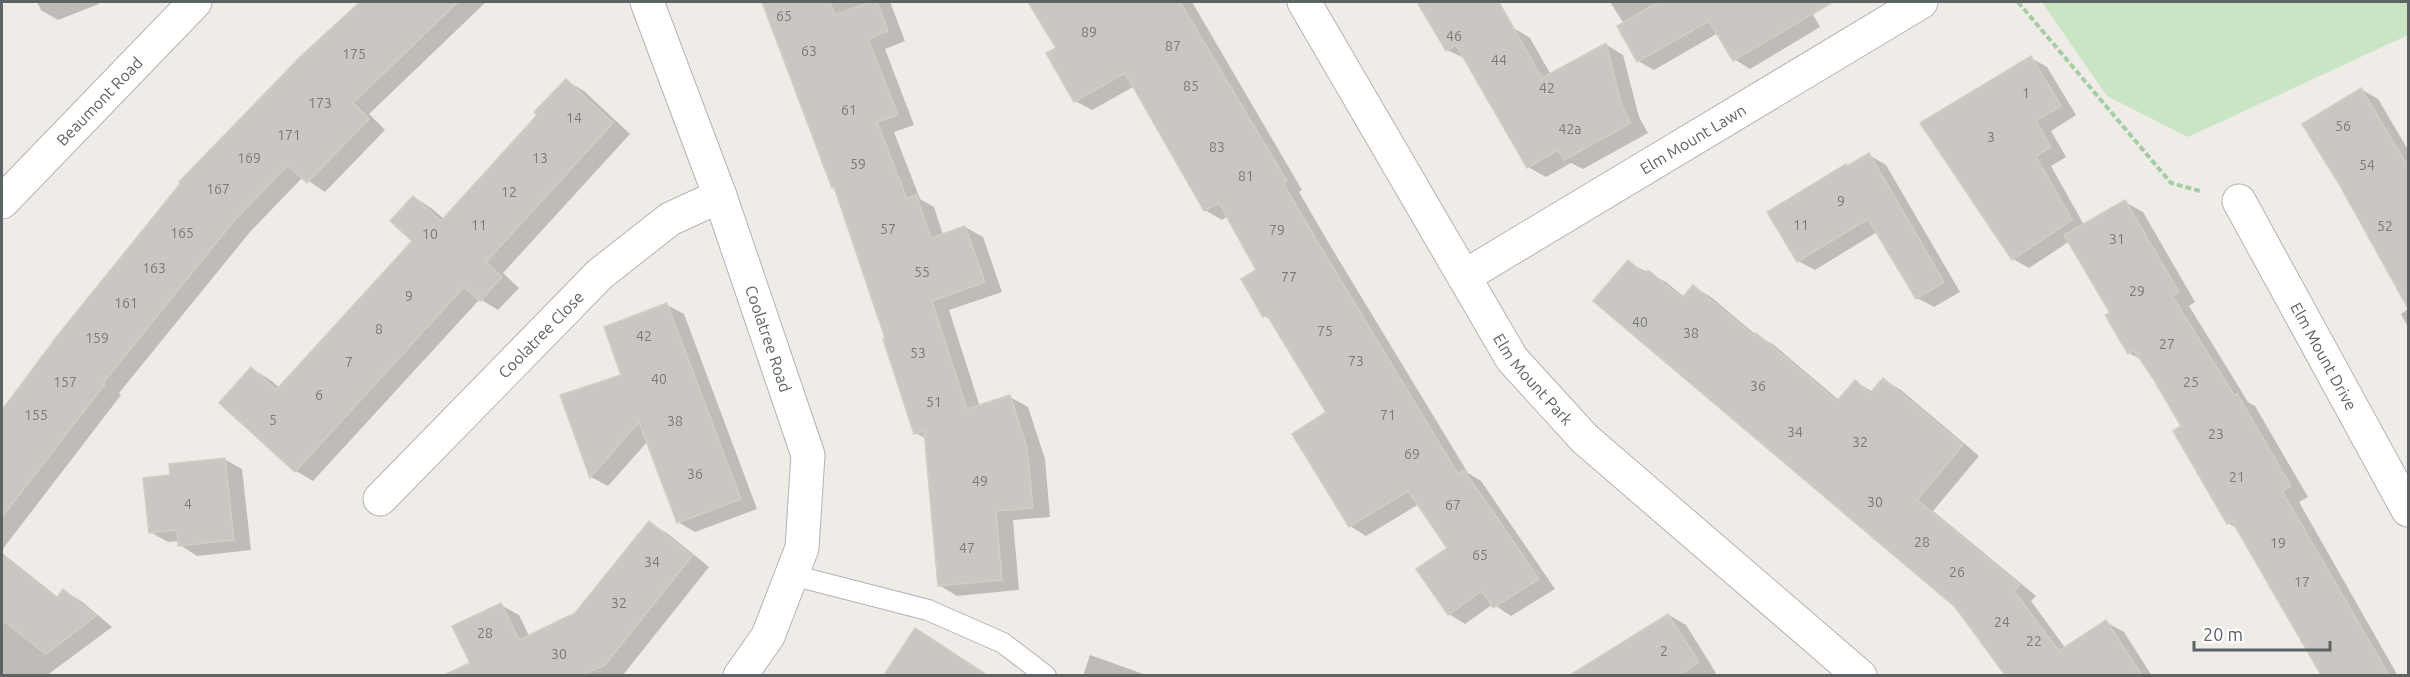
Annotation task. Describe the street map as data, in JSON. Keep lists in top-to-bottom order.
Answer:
{
  "streets": {
    "street": [
      "Beaumont Road",
      "Elm Mount Lawn",
      "Coolatree Close",
      "Coolatree Road",
      "Elm Mount Drive",
      "Elm Mount Park"
    ]
  },
  "crossings": [
    ["Elm Mount Lawn", "Elm Mount Park"],
    ["Coolatree Close", "Coolatree Road"]
  ],
  "house_numbers": [
    "65",
    "89",
    "46",
    "87",
    "63",
    "175",
    "44",
    "85",
    "42",
    "1",
    "173",
    "61",
    "14",
    "56",
    "42a",
    "171",
    "3",
    "83",
    "169",
    "13",
    "59",
    "54",
    "81",
    "167",
    "12",
    "9",
    "11",
    "11",
    "52",
    "57",
    "79",
    "165",
    "10",
    "31",
    "163",
    "55",
    "77",
    "29",
    "9",
    "161",
    "40",
    "8",
    "75",
    "38",
    "42",
    "159",
    "27",
    "53",
    "73",
    "7",
    "40",
    "157",
    "25",
    "36",
    "6",
    "51",
    "155",
    "71",
    "5",
    "38",
    "34",
    "23",
    "32",
    "69",
    "36",
    "21",
    "49",
    "30",
    "4",
    "67",
    "28",
    "19",
    "47",
    "65",
    "34",
    "26",
    "17",
    "32",
    "24",
    "28",
    "22",
    "2",
    "30"
  ],
  "scale_bar": "20 m"
}
